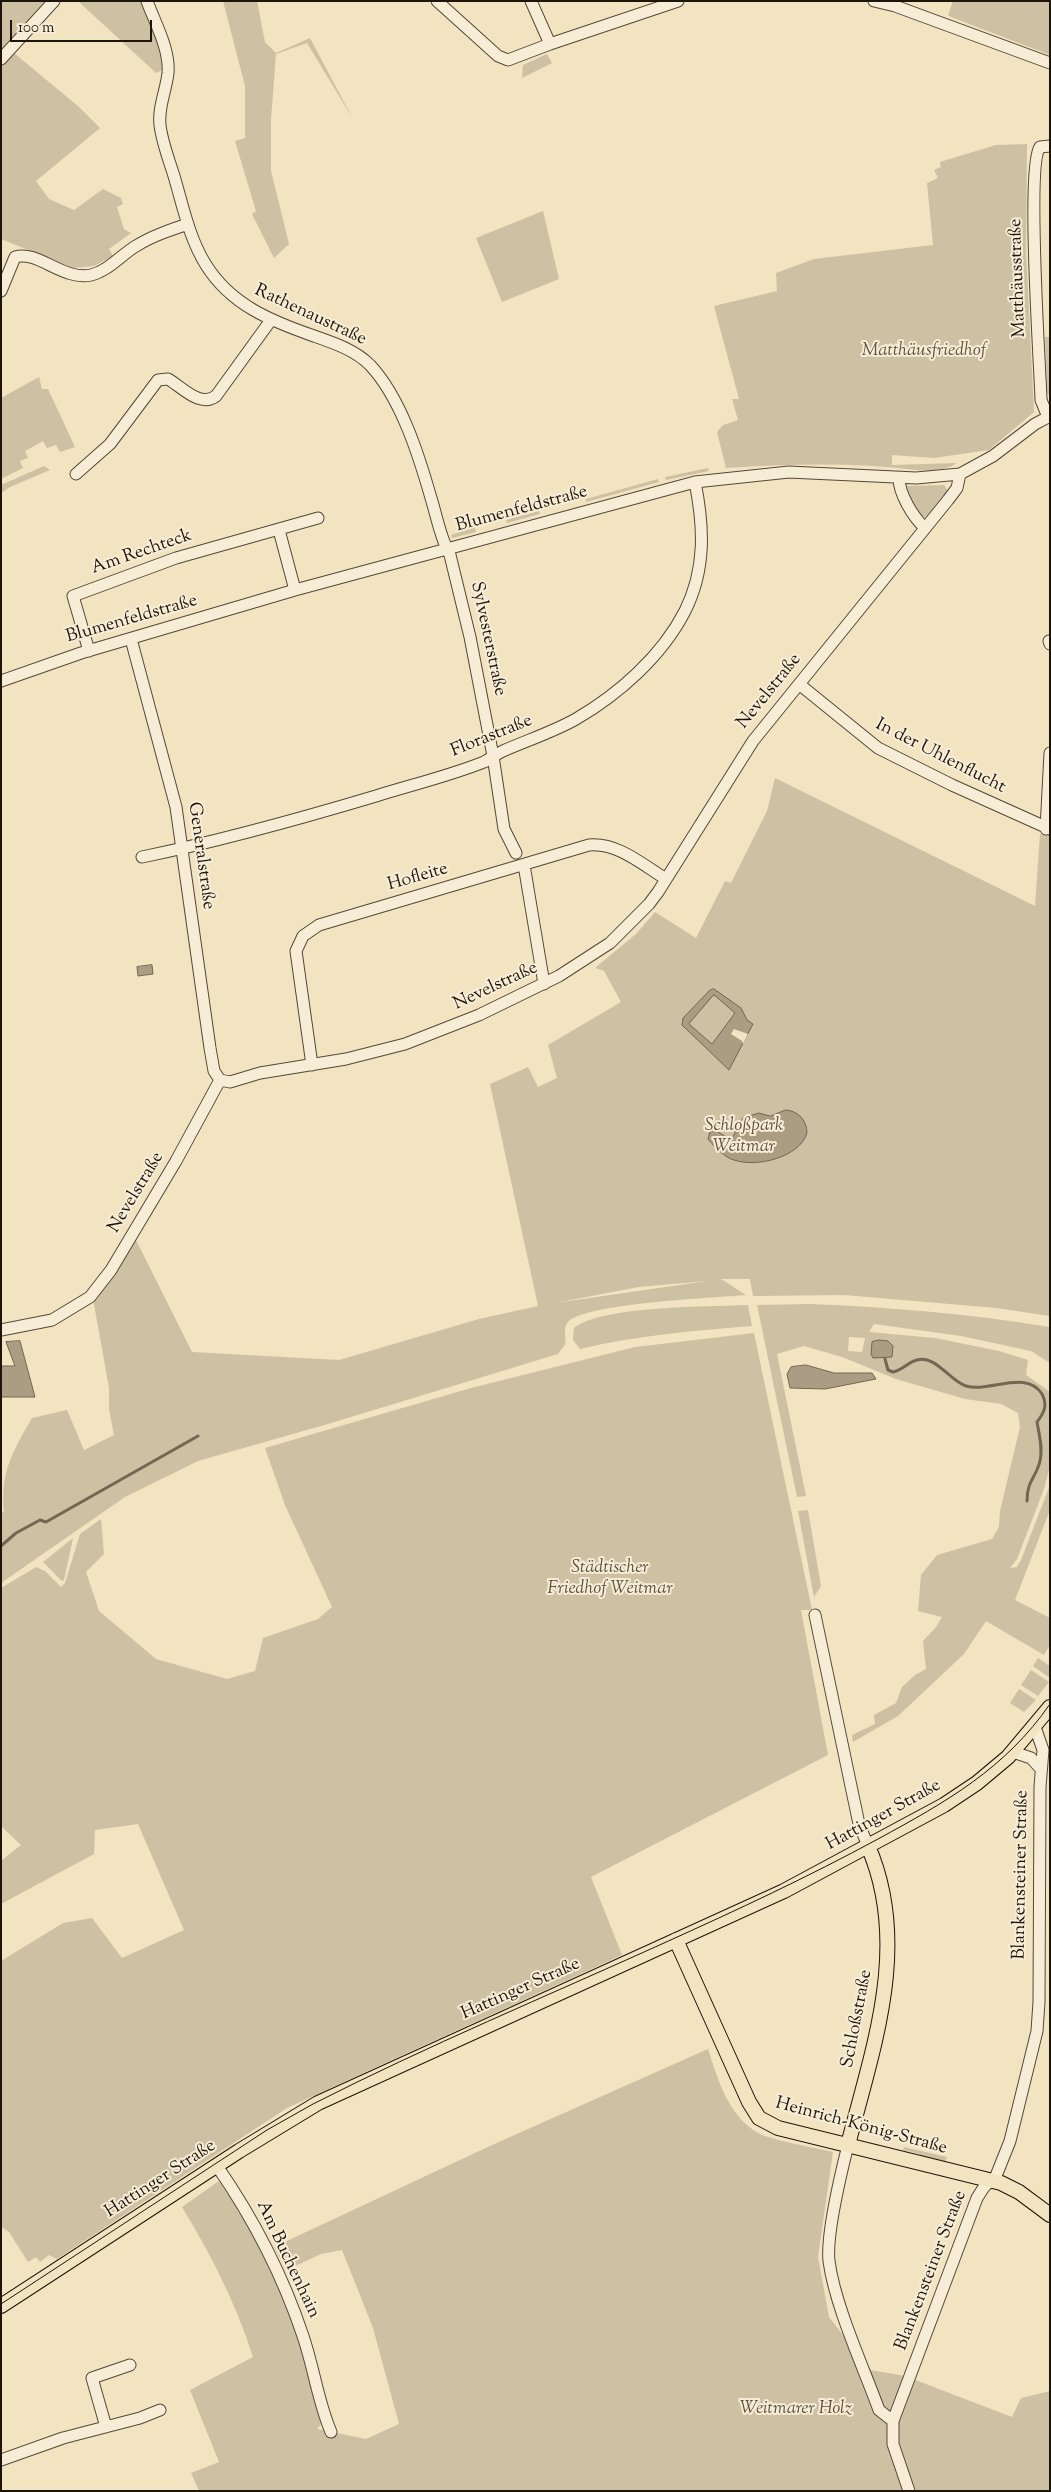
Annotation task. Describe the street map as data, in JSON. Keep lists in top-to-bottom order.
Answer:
{
  "streets": {
    "main road": ["Hattinger Straße", "Schloßstraße", "Heinrich-König-Straße"],
    "street": [
      "Matthäusstraße",
      "Rathenaustraße",
      "Blumenfeldstraße",
      "Am Rechteck",
      "Sylvesterstraße",
      "Nevelstraße",
      "Florastraße",
      "In der Uhlenflucht",
      "Generalstraße",
      "Hofleite",
      "Blankensteiner Straße",
      "Am Buchenhain"
    ]
  },
  "crossings": [
    ["Matthäusstraße", "Blumenfeldstraße"],
    ["Rathenaustraße", "Blumenfeldstraße"],
    ["Rathenaustraße", "Sylvesterstraße"],
    ["Blumenfeldstraße", "Am Rechteck"],
    ["Blumenfeldstraße", "Sylvesterstraße"],
    ["Blumenfeldstraße", "Nevelstraße"],
    ["Blumenfeldstraße", "Florastraße"],
    ["Blumenfeldstraße", "Generalstraße"],
    ["Sylvesterstraße", "Florastraße"],
    ["Nevelstraße", "In der Uhlenflucht"],
    ["Nevelstraße", "Generalstraße"],
    ["Nevelstraße", "Hofleite"],
    ["Florastraße", "Generalstraße"],
    ["Hattinger Straße", "Blankensteiner Straße"],
    ["Hattinger Straße", "Schloßstraße"],
    ["Hattinger Straße", "Heinrich-König-Straße"],
    ["Hattinger Straße", "Am Buchenhain"],
    ["Blankensteiner Straße", "Schloßstraße"],
    ["Blankensteiner Straße", "Heinrich-König-Straße"],
    ["Schloßstraße", "Heinrich-König-Straße"]
  ],
  "parks": [
    "Matthäusfriedhof",
    "Schloßpark Weitmar",
    "Städtischer Friedhof Weitmar",
    "Weitmarer Holz"
  ],
  "scale_bar": "100 m"
}
